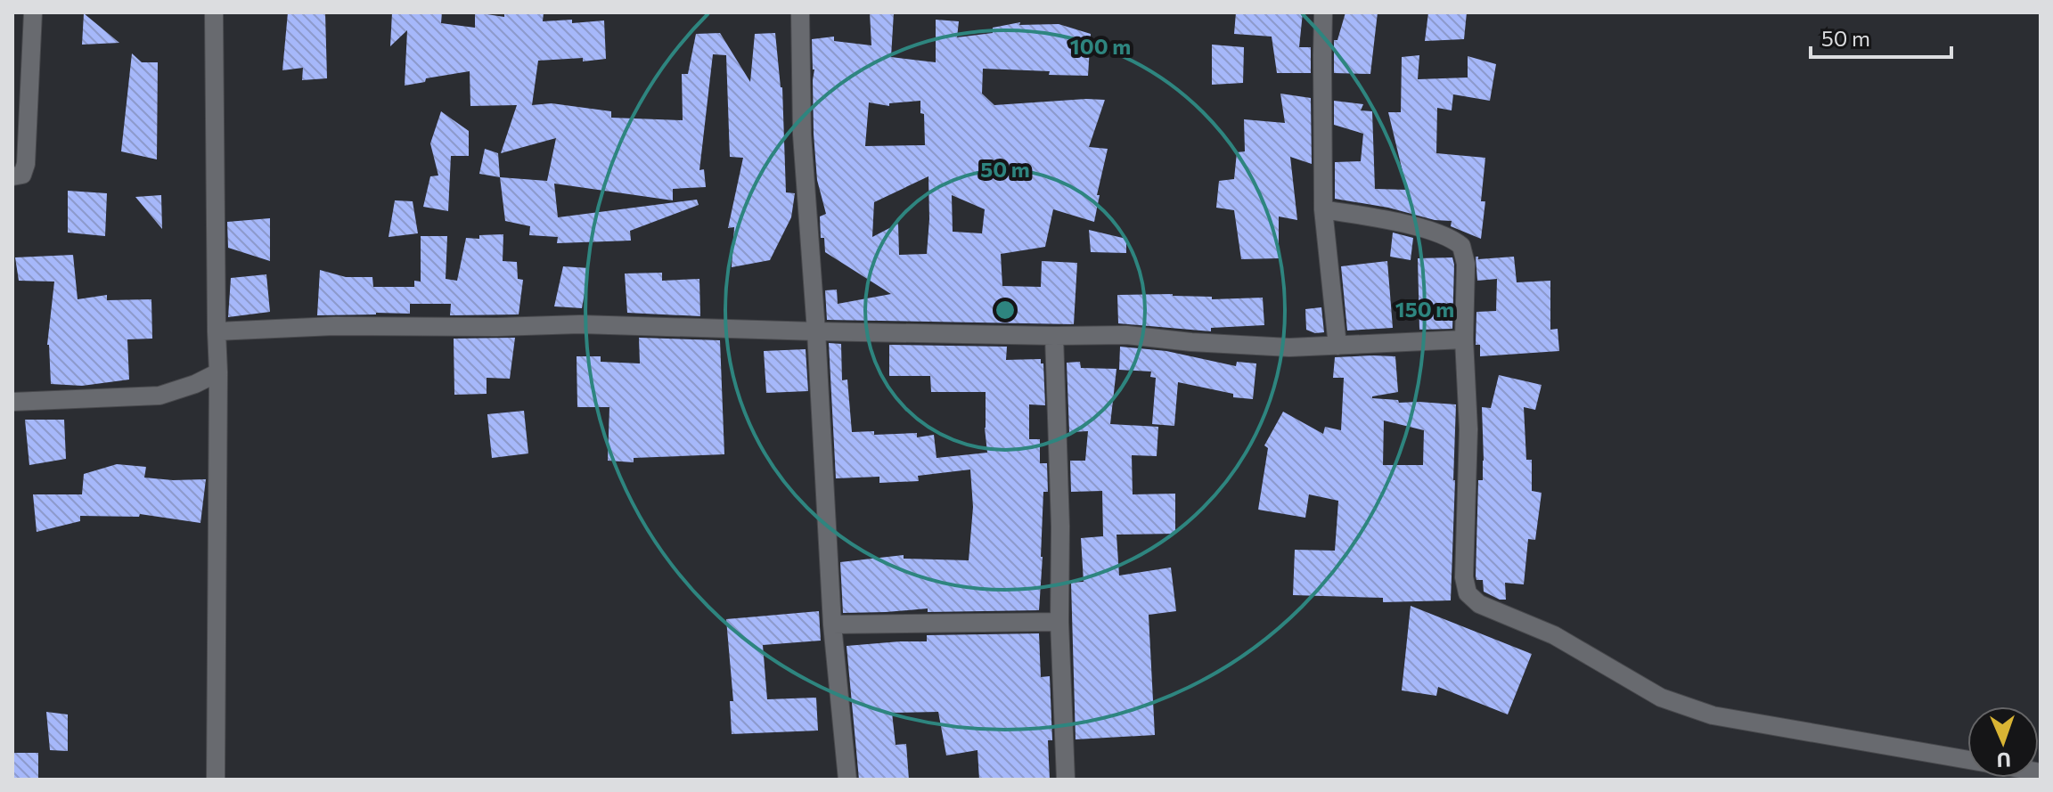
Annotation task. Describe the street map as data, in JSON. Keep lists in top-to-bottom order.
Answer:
{
  "scale_bar": "50 m",
  "north": "bottom",
  "rings": ["100 m", "50 m", "150 m"]
}
